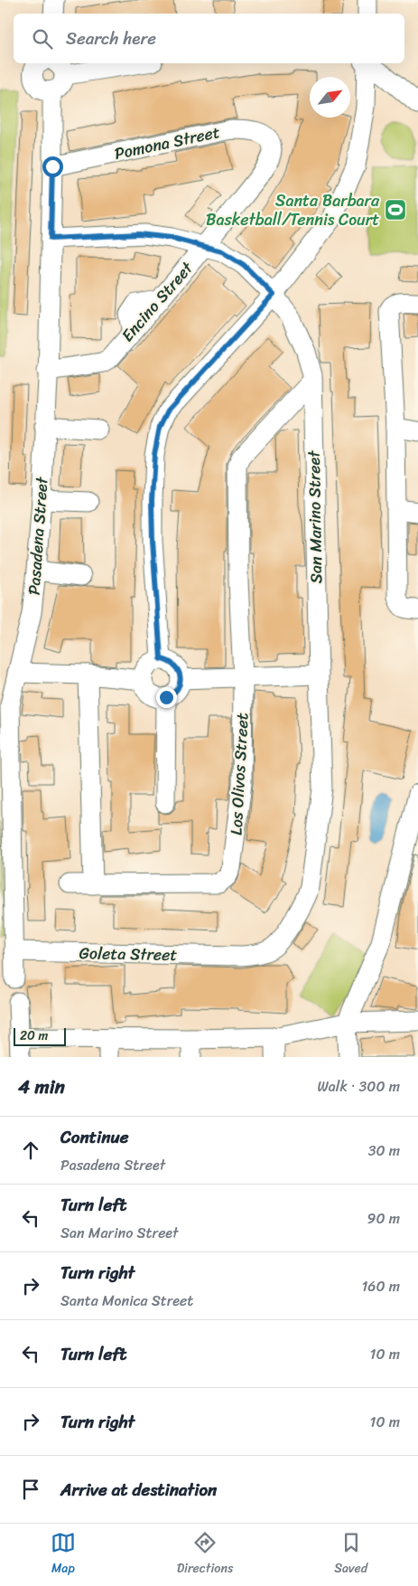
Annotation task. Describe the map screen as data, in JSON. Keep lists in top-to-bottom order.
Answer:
{
  "streets": {
    "street": [
      "Pomona Street",
      "Encino Street",
      "San Marino Street",
      "Pasadena Street",
      "Los Olivos Street",
      "Goleta Street"
    ]
  },
  "crossings": [
    ["Pomona Street", "Encino Street"],
    ["Pomona Street", "Pasadena Street"],
    ["Encino Street", "San Marino Street"],
    ["Encino Street", "Pasadena Street"],
    ["San Marino Street", "Pasadena Street"],
    ["San Marino Street", "Los Olivos Street"],
    ["San Marino Street", "Goleta Street"],
    ["Pasadena Street", "Goleta Street"]
  ],
  "places": {
    "sports": ["Santa Barbara Basketball/Tennis Court"]
  },
  "scale_bar": "20 m",
  "north": "top right",
  "page": {
    "search": "Search here",
    "scale": "20 m",
    "heading": ["4 min", "Walk · 300 m"],
    "list": [
      ["Continue", "Pasadena Street", "30 m"],
      ["Turn left", "San Marino Street", "90 m"],
      ["Turn right", "Santa Monica Street", "160 m"],
      ["Turn left", "10 m"],
      ["Turn right", "10 m"],
      "Arrive at destination"
    ],
    "nav": ["Map", "Directions", "Saved"]
  }
}
